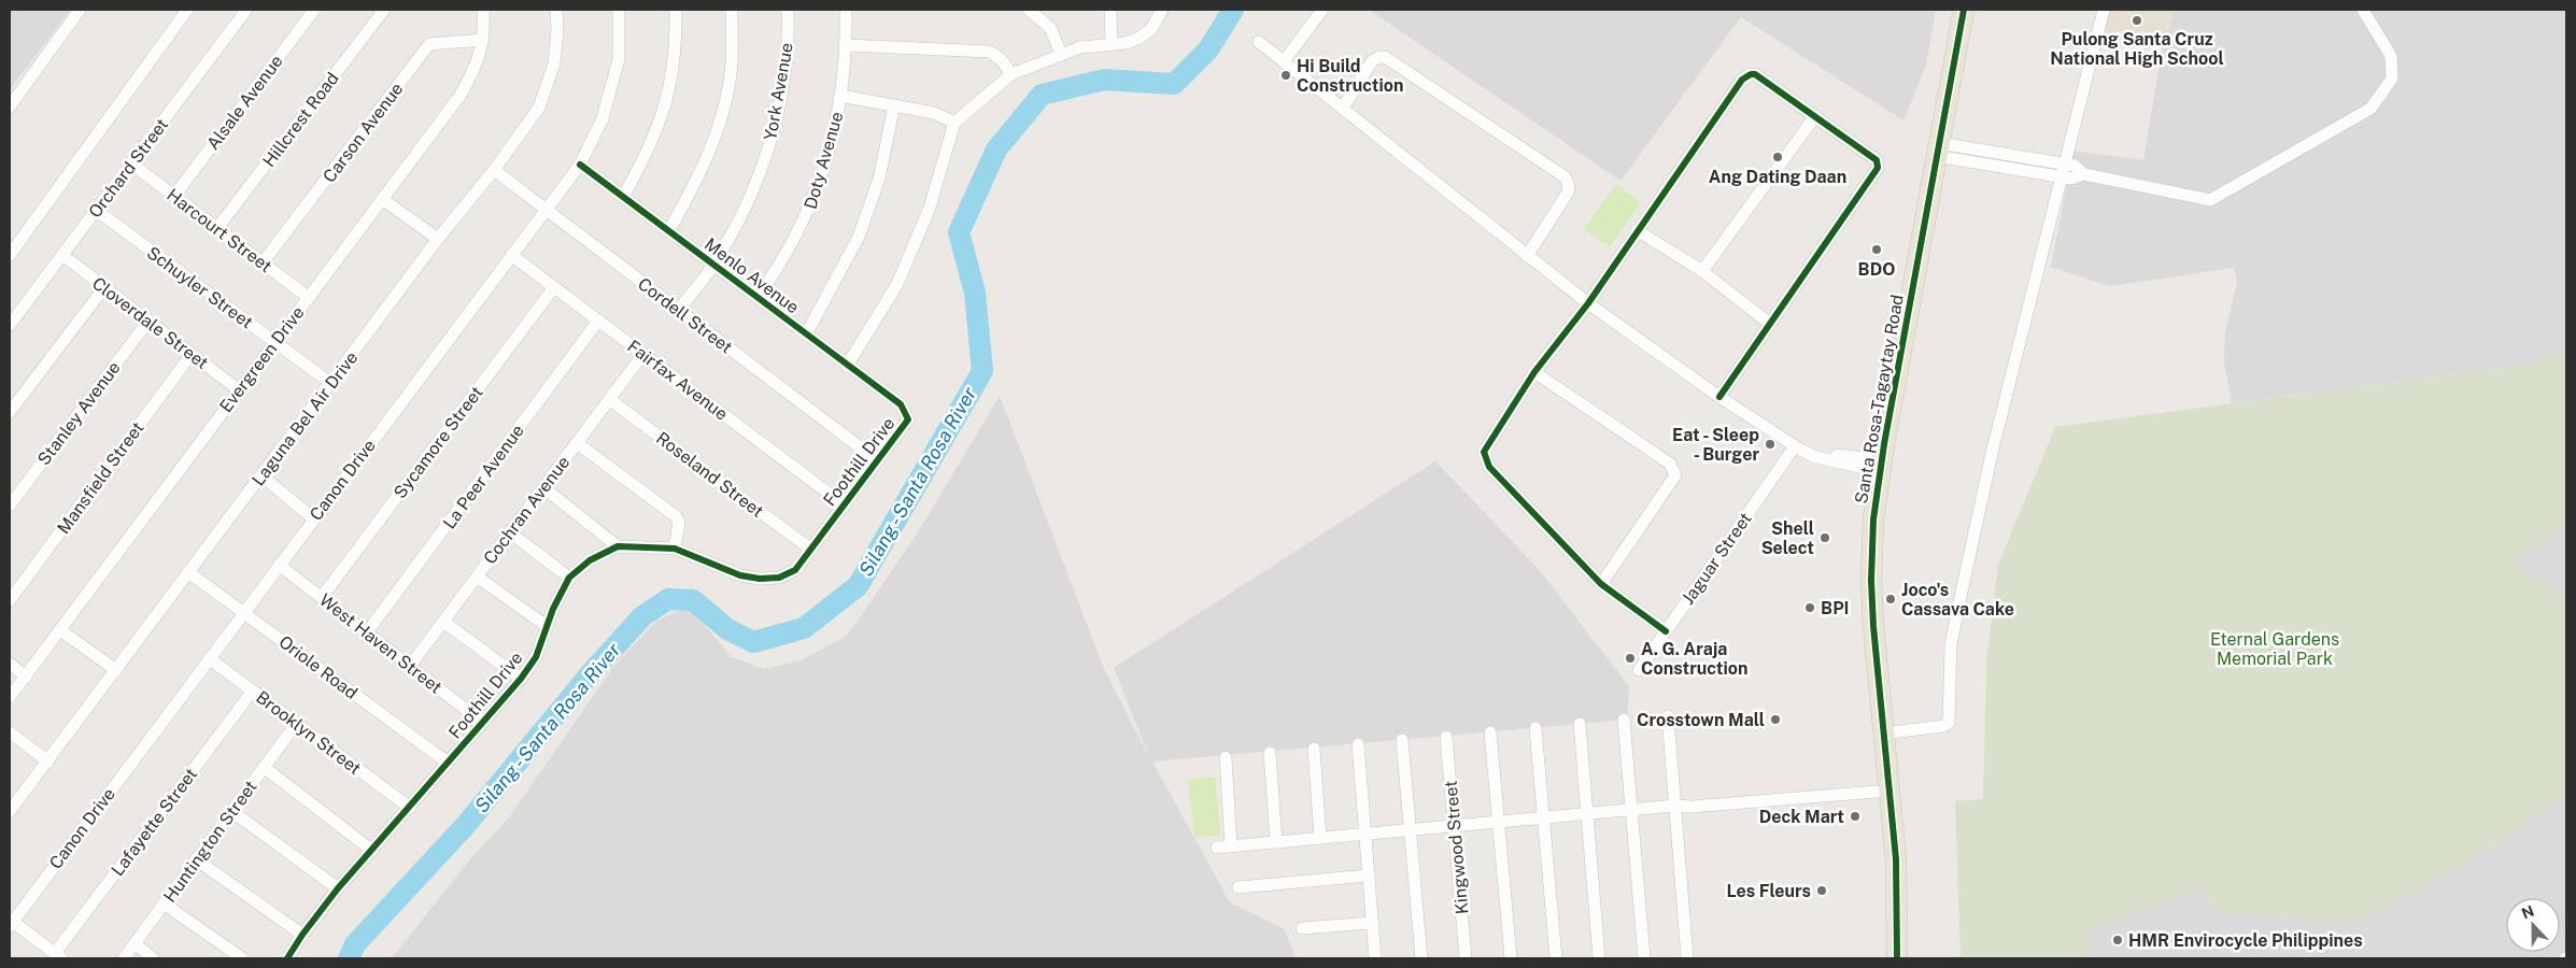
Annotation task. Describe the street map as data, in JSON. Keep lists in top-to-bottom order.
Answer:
{
  "streets": {
    "main road": ["Santa Rosa-Tagaytay Road"],
    "street": [
      "York Avenue",
      "Alsale Avenue",
      "Hillcrest Road",
      "Carson Avenue",
      "Doty Avenue",
      "Orchard Street",
      "Harcourt Street",
      "Menlo Avenue",
      "Schuyler Street",
      "Cordell Street",
      "Cloverdale Street",
      "Evergreen Drive",
      "Fairfax Avenue",
      "Stanley Avenue",
      "Laguna Bel Air Drive",
      "Sycamore Street",
      "Foothill Drive",
      "Roseland Street",
      "La Peer Avenue",
      "Mansfield Street",
      "Canon Drive",
      "Cochran Avenue",
      "Jaguar Street",
      "West Haven Street",
      "Oriole Road",
      "Brooklyn Street",
      "Lafayette Street",
      "Huntington Street",
      "Kingwood Street"
    ]
  },
  "crossings": [
    ["York Avenue", "Menlo Avenue"],
    ["York Avenue", "Cordell Street"],
    ["Alsale Avenue", "Harcourt Street"],
    ["Hillcrest Road", "Harcourt Street"],
    ["Carson Avenue", "Harcourt Street"],
    ["Carson Avenue", "Evergreen Drive"],
    ["Doty Avenue", "Menlo Avenue"],
    ["Orchard Street", "Harcourt Street"],
    ["Orchard Street", "Schuyler Street"],
    ["Orchard Street", "Cloverdale Street"],
    ["Harcourt Street", "Evergreen Drive"],
    ["Menlo Avenue", "Foothill Drive"],
    ["Menlo Avenue", "Canon Drive"],
    ["Schuyler Street", "Evergreen Drive"],
    ["Schuyler Street", "Laguna Bel Air Drive"],
    ["Cordell Street", "Laguna Bel Air Drive"],
    ["Cordell Street", "Foothill Drive"],
    ["Cordell Street", "Canon Drive"],
    ["Cloverdale Street", "Evergreen Drive"],
    ["Cloverdale Street", "Stanley Avenue"],
    ["Cloverdale Street", "Mansfield Street"],
    ["Fairfax Avenue", "Sycamore Street"],
    ["Fairfax Avenue", "Foothill Drive"],
    ["Fairfax Avenue", "La Peer Avenue"],
    ["Fairfax Avenue", "Canon Drive"],
    ["Fairfax Avenue", "Cochran Avenue"],
    ["Laguna Bel Air Drive", "Oriole Road"],
    ["Sycamore Street", "West Haven Street"],
    ["Foothill Drive", "Roseland Street"],
    ["Foothill Drive", "West Haven Street"],
    ["Foothill Drive", "Oriole Road"],
    ["Foothill Drive", "Brooklyn Street"],
    ["Roseland Street", "Cochran Avenue"],
    ["La Peer Avenue", "West Haven Street"],
    ["Canon Drive", "West Haven Street"],
    ["Canon Drive", "Oriole Road"],
    ["Canon Drive", "Brooklyn Street"],
    ["Cochran Avenue", "West Haven Street"],
    ["Brooklyn Street", "Lafayette Street"],
    ["Brooklyn Street", "Huntington Street"]
  ],
  "water": ["Silang - Santa Rosa River"],
  "parks": ["Eternal Gardens Memorial Park"],
  "places": [
    "Pulong Santa Cruz National High School",
    "Hi Build Construction",
    "Ang Dating Daan",
    "BDO",
    "Eat - Sleep - Burger",
    "Shell Select",
    "Joco's Cassava Cake",
    "BPI",
    "A. G. Araja Construction",
    "Crosstown Mall",
    "Deck Mart",
    "Les Fleurs",
    "HMR Envirocycle Philippines"
  ],
  "north": "top"
}
